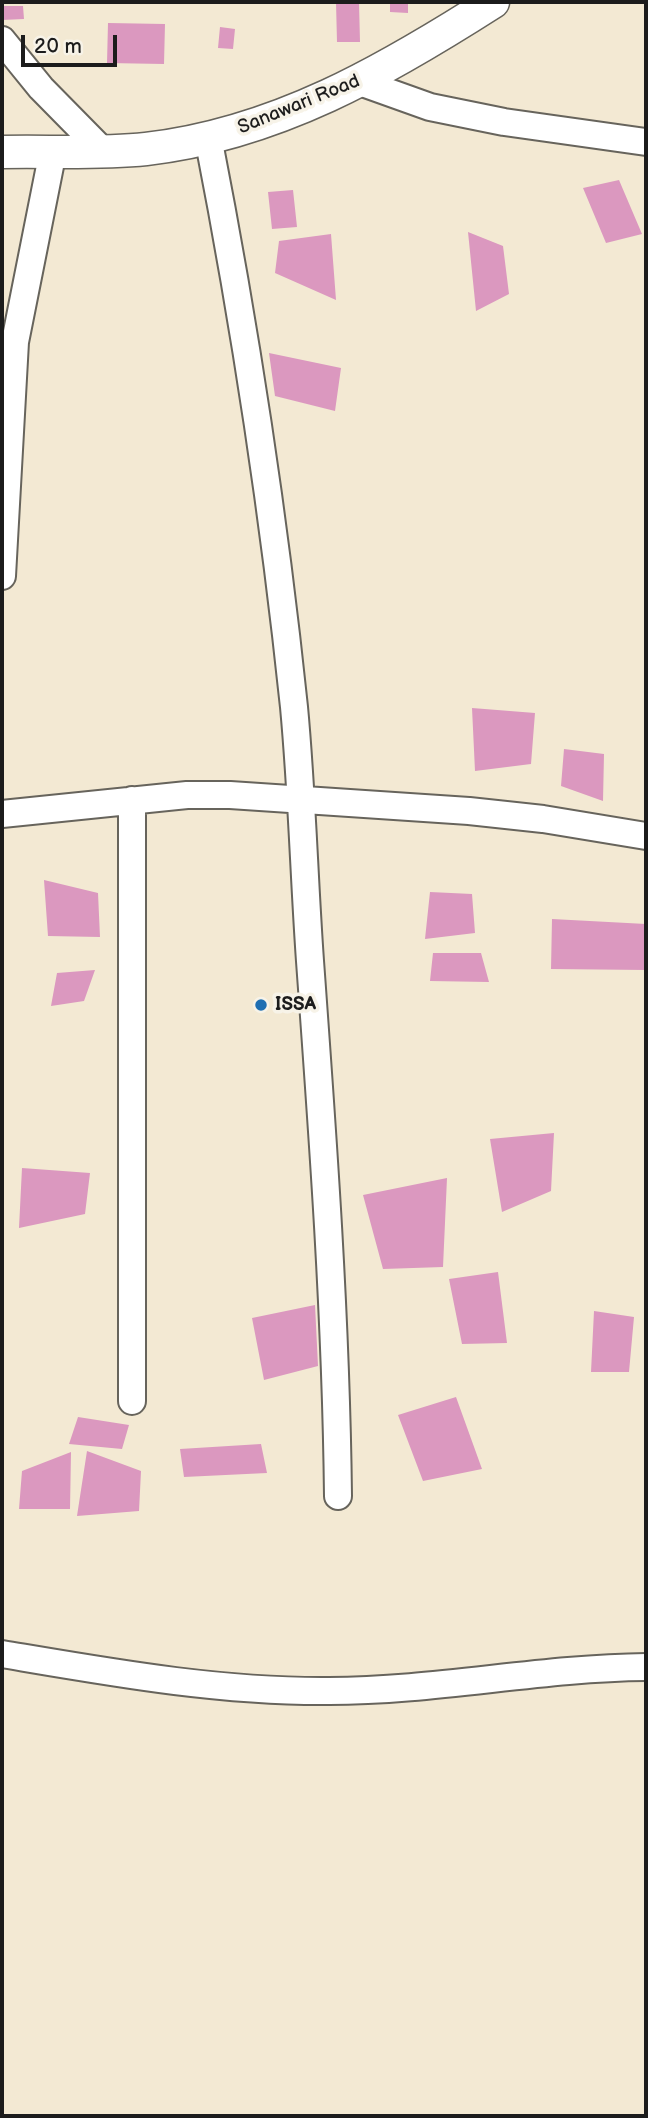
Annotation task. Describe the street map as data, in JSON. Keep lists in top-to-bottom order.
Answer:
{
  "streets": {
    "street": ["Sanawari Road"]
  },
  "places": ["ISSA"],
  "scale_bar": "20 m"
}
